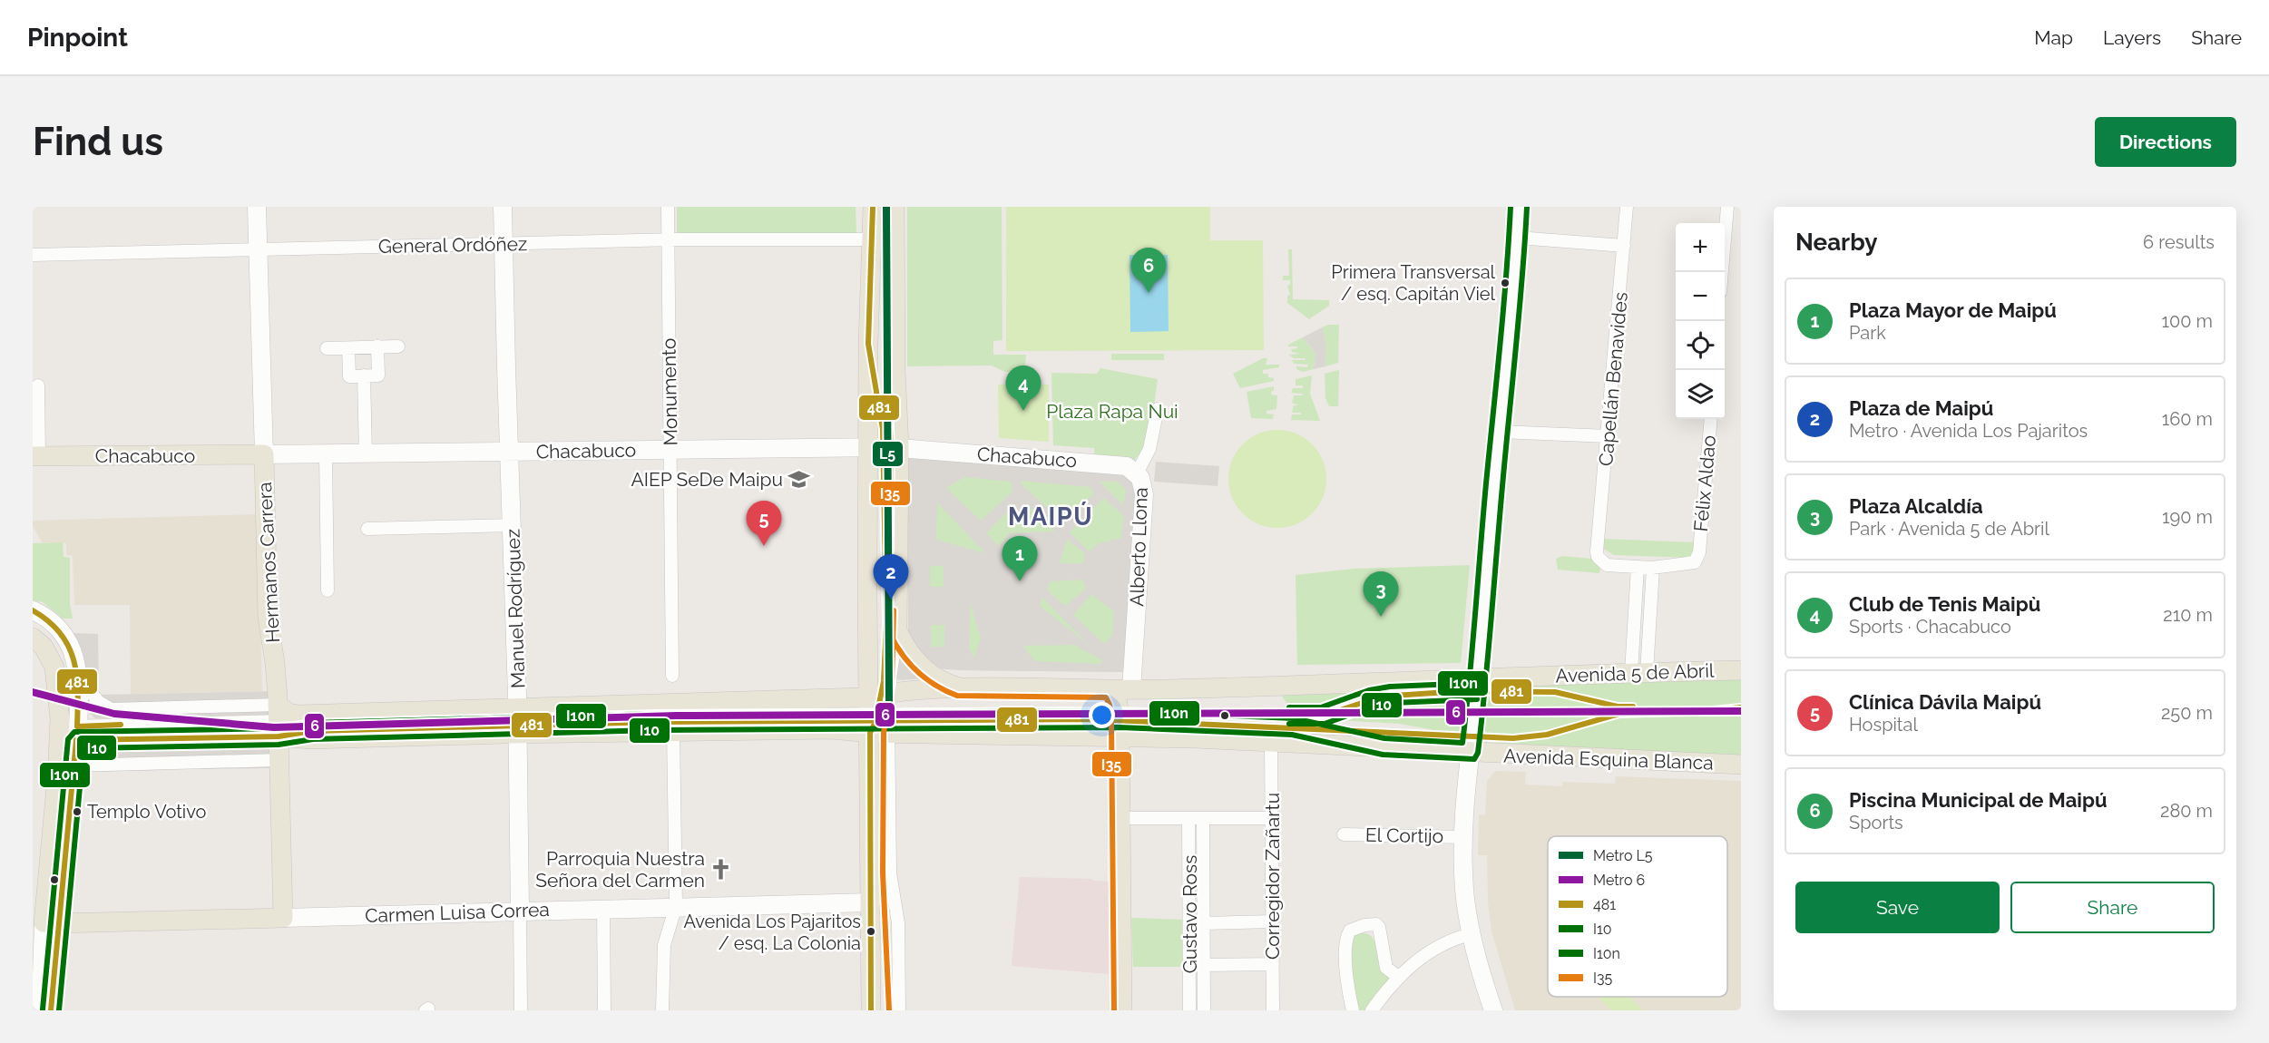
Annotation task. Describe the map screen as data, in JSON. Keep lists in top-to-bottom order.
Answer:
{
  "streets": {
    "main road": [
      "Chacabuco",
      "Alberto Llona",
      "Hermanos Carrera",
      "Manuel Rodríguez",
      "Avenida 5 de Abril",
      "Avenida Esquina Blanca",
      "Carmen Luisa Correa"
    ],
    "street": [
      "General Ordóñez",
      "Capellán Benavides",
      "Monumento",
      "Félix Aldao",
      "El Cortijo",
      "Corregidor Zañartu",
      "Gustavo Ross"
    ]
  },
  "crossings": [
    ["General Ordóñez", "Monumento"],
    ["General Ordóñez", "Hermanos Carrera"],
    ["General Ordóñez", "Manuel Rodríguez"],
    ["Monumento", "Chacabuco"],
    ["Chacabuco", "Alberto Llona"],
    ["Chacabuco", "Hermanos Carrera"],
    ["Chacabuco", "Manuel Rodríguez"],
    ["Alberto Llona", "Avenida 5 de Abril"],
    ["Hermanos Carrera", "Avenida 5 de Abril"],
    ["Hermanos Carrera", "Carmen Luisa Correa"],
    ["Manuel Rodríguez", "Avenida 5 de Abril"],
    ["Manuel Rodríguez", "Carmen Luisa Correa"],
    ["Avenida 5 de Abril", "Avenida Esquina Blanca"],
    ["Avenida Esquina Blanca", "Corregidor Zañartu"]
  ],
  "districts": ["MAIPÚ"],
  "parks": ["Plaza Rapa Nui"],
  "places": {
    "other": ["Primera Transversal / esq. Capitán Viel", "Templo Votivo", "Avenida Los Pajaritos / esq. La Colonia"],
    "school or university": ["AIEP SeDe Maipu"],
    "church": ["Parroquia Nuestra Señora del Carmen"]
  },
  "lines": [
    "metro line L5",
    "transit line 481",
    "transit line I10",
    "transit line I10n",
    "transit line I35",
    "metro line 6"
  ],
  "legend": [
    "Metro L5",
    "Metro 6",
    "481",
    "I10",
    "I10n",
    "I35"
  ],
  "page": {
    "header": "Pinpoint",
    "nav": ["Map", "Layers", "Share"],
    "buttons": [
      "Directions",
      ["Save", "Share"]
    ],
    "title": "Find us",
    "heading": ["Nearby", "6 results"],
    "map_buttons": ["+", "−"],
    "pins": [
      "6",
      "4",
      "5",
      "1",
      "2",
      "3"
    ],
    "list": [
      {
        "mark": "1",
        "name": "Plaza Mayor de Maipú",
        "note": "Park",
        "value": "100 m"
      },
      {
        "mark": "2",
        "name": "Plaza de Maipú",
        "note": "Metro · Avenida Los Pajaritos",
        "value": "160 m"
      },
      {
        "mark": "3",
        "name": "Plaza Alcaldía",
        "note": "Park · Avenida 5 de Abril",
        "value": "190 m"
      },
      {
        "mark": "4",
        "name": "Club de Tenis Maipù",
        "note": "Sports · Chacabuco",
        "value": "210 m"
      },
      {
        "mark": "5",
        "name": "Clínica Dávila Maipú",
        "note": "Hospital",
        "value": "250 m"
      },
      {
        "mark": "6",
        "name": "Piscina Municipal de Maipú",
        "note": "Sports",
        "value": "280 m"
      }
    ]
  }
}
